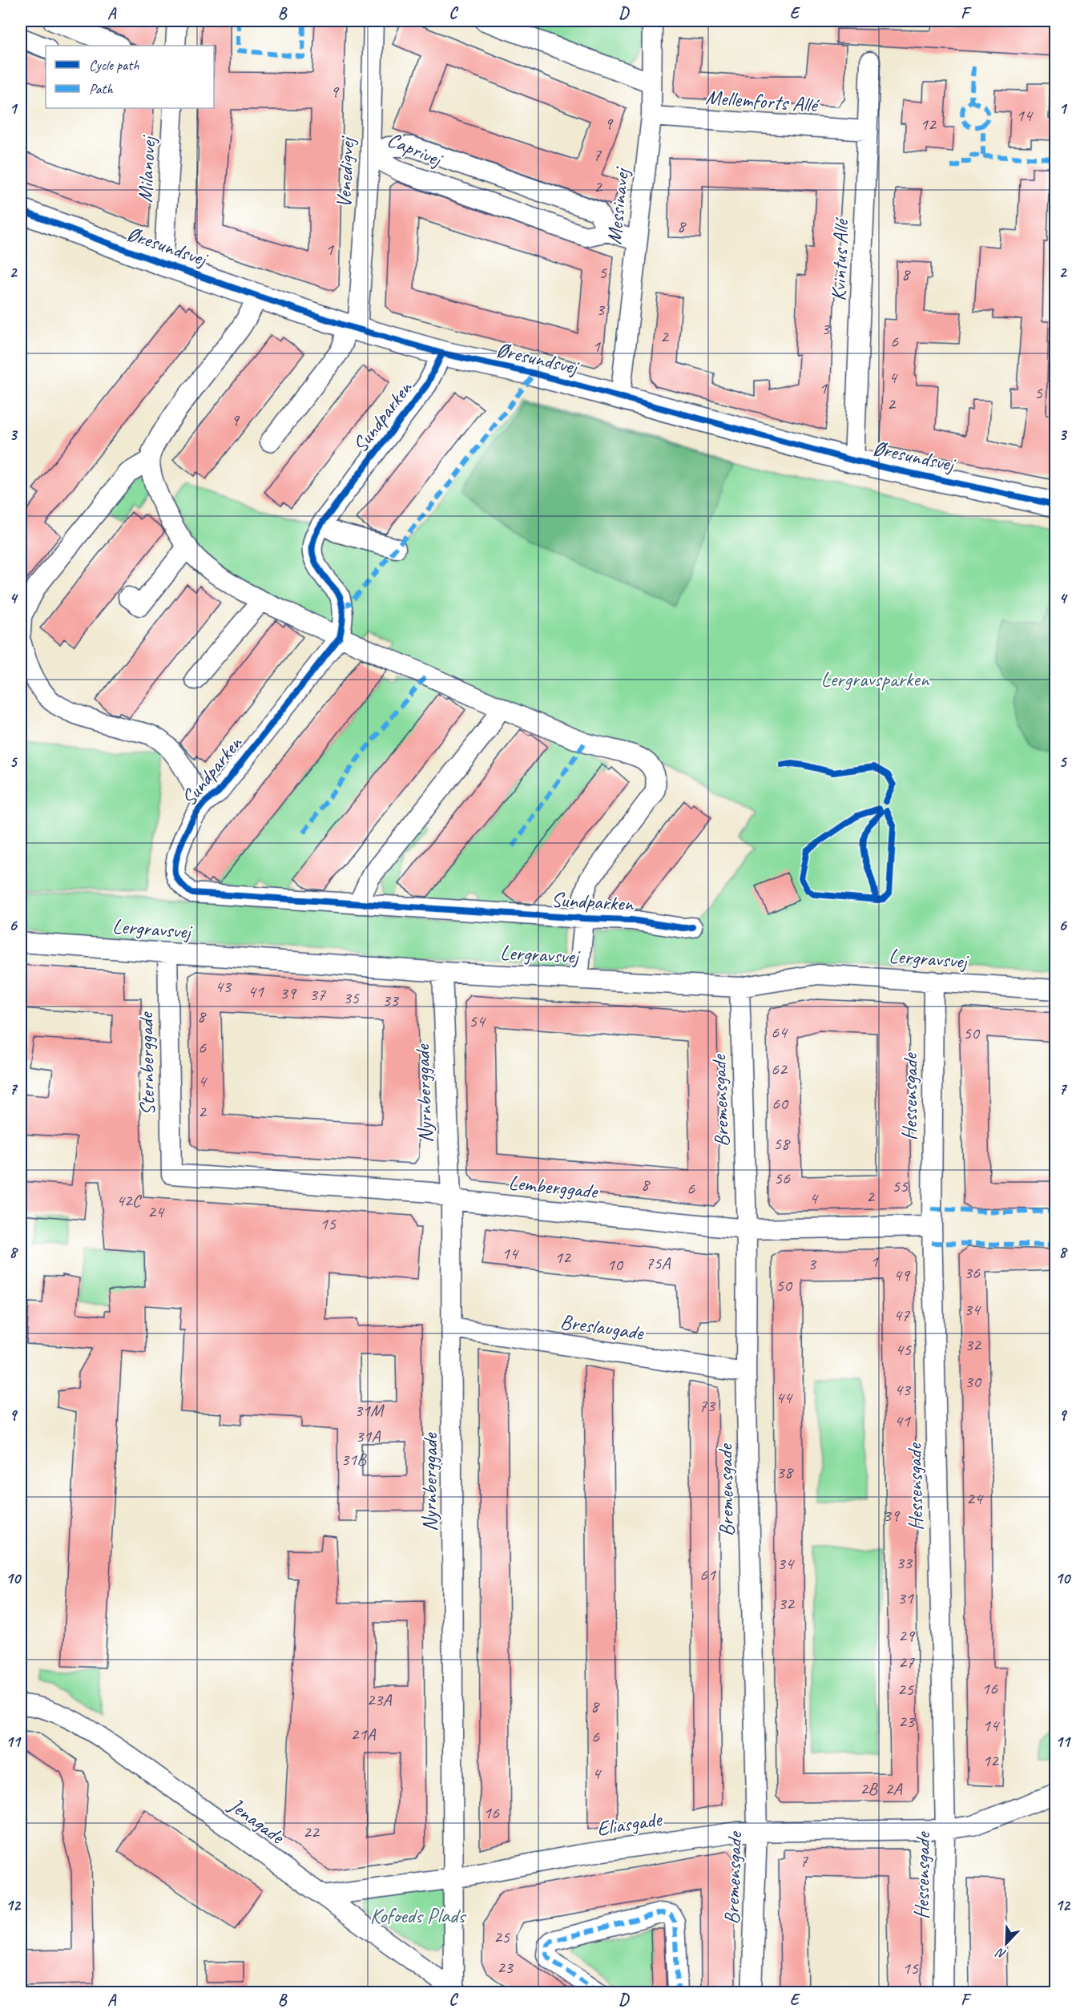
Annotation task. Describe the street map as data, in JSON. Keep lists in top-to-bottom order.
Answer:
{
  "streets": {
    "street": [
      "Mellemforts Allé",
      "Caprivej",
      "Milanovej",
      "Venedigvej",
      "Messinavej",
      "Øresundsvej",
      "Kvintus Allé",
      "Sundparken",
      "Lergravsvej",
      "Sternberggade",
      "Nyrnberggade",
      "Hessensgade",
      "Bremensgade",
      "Lemberggade",
      "Breslaugade",
      "Jenagade",
      "Eliasgade"
    ]
  },
  "crossings": [
    ["Mellemforts Allé", "Messinavej"],
    ["Mellemforts Allé", "Kvintus Allé"],
    ["Caprivej", "Venedigvej"],
    ["Caprivej", "Messinavej"],
    ["Milanovej", "Øresundsvej"],
    ["Venedigvej", "Øresundsvej"],
    ["Messinavej", "Øresundsvej"],
    ["Øresundsvej", "Kvintus Allé"],
    ["Øresundsvej", "Sundparken"],
    ["Sundparken", "Lergravsvej"],
    ["Lergravsvej", "Sternberggade"],
    ["Lergravsvej", "Nyrnberggade"],
    ["Lergravsvej", "Hessensgade"],
    ["Lergravsvej", "Bremensgade"],
    ["Sternberggade", "Lemberggade"],
    ["Nyrnberggade", "Lemberggade"],
    ["Nyrnberggade", "Breslaugade"],
    ["Nyrnberggade", "Jenagade"],
    ["Nyrnberggade", "Eliasgade"],
    ["Hessensgade", "Lemberggade"],
    ["Hessensgade", "Eliasgade"],
    ["Bremensgade", "Lemberggade"],
    ["Bremensgade", "Breslaugade"],
    ["Bremensgade", "Eliasgade"],
    ["Jenagade", "Eliasgade"]
  ],
  "parks": ["Lergravsparken", "Kofoeds Plads"],
  "house_numbers": [
    "9",
    "14",
    "9",
    "12",
    "7",
    "2",
    "8",
    "1",
    "5",
    "8",
    "3",
    "3",
    "2",
    "6",
    "1",
    "4",
    "1",
    "5",
    "2",
    "9",
    "43",
    "41",
    "39",
    "37",
    "35",
    "33",
    "8",
    "54",
    "64",
    "50",
    "6",
    "62",
    "4",
    "60",
    "2",
    "58",
    "56",
    "8",
    "55",
    "6",
    "2",
    "4",
    "42C",
    "24",
    "15",
    "14",
    "12",
    "1",
    "75A",
    "3",
    "10",
    "36",
    "49",
    "50",
    "34",
    "47",
    "32",
    "45",
    "30",
    "43",
    "44",
    "73",
    "31M",
    "41",
    "31A",
    "31B",
    "38",
    "24",
    "39",
    "33",
    "34",
    "61",
    "31",
    "32",
    "29",
    "27",
    "16",
    "25",
    "23A",
    "8",
    "23",
    "14",
    "21A",
    "6",
    "12",
    "4",
    "2B",
    "2A",
    "16",
    "22",
    "7",
    "25",
    "23",
    "15"
  ],
  "legend": ["Cycle path", "Path"],
  "north": "bottom left",
  "grid": {
    "columns": [
      "A",
      "B",
      "C",
      "D",
      "E",
      "F"
    ],
    "rows": [
      "1",
      "2",
      "3",
      "4",
      "5",
      "6",
      "7",
      "8",
      "9",
      "10",
      "11",
      "12"
    ]
  }
}
